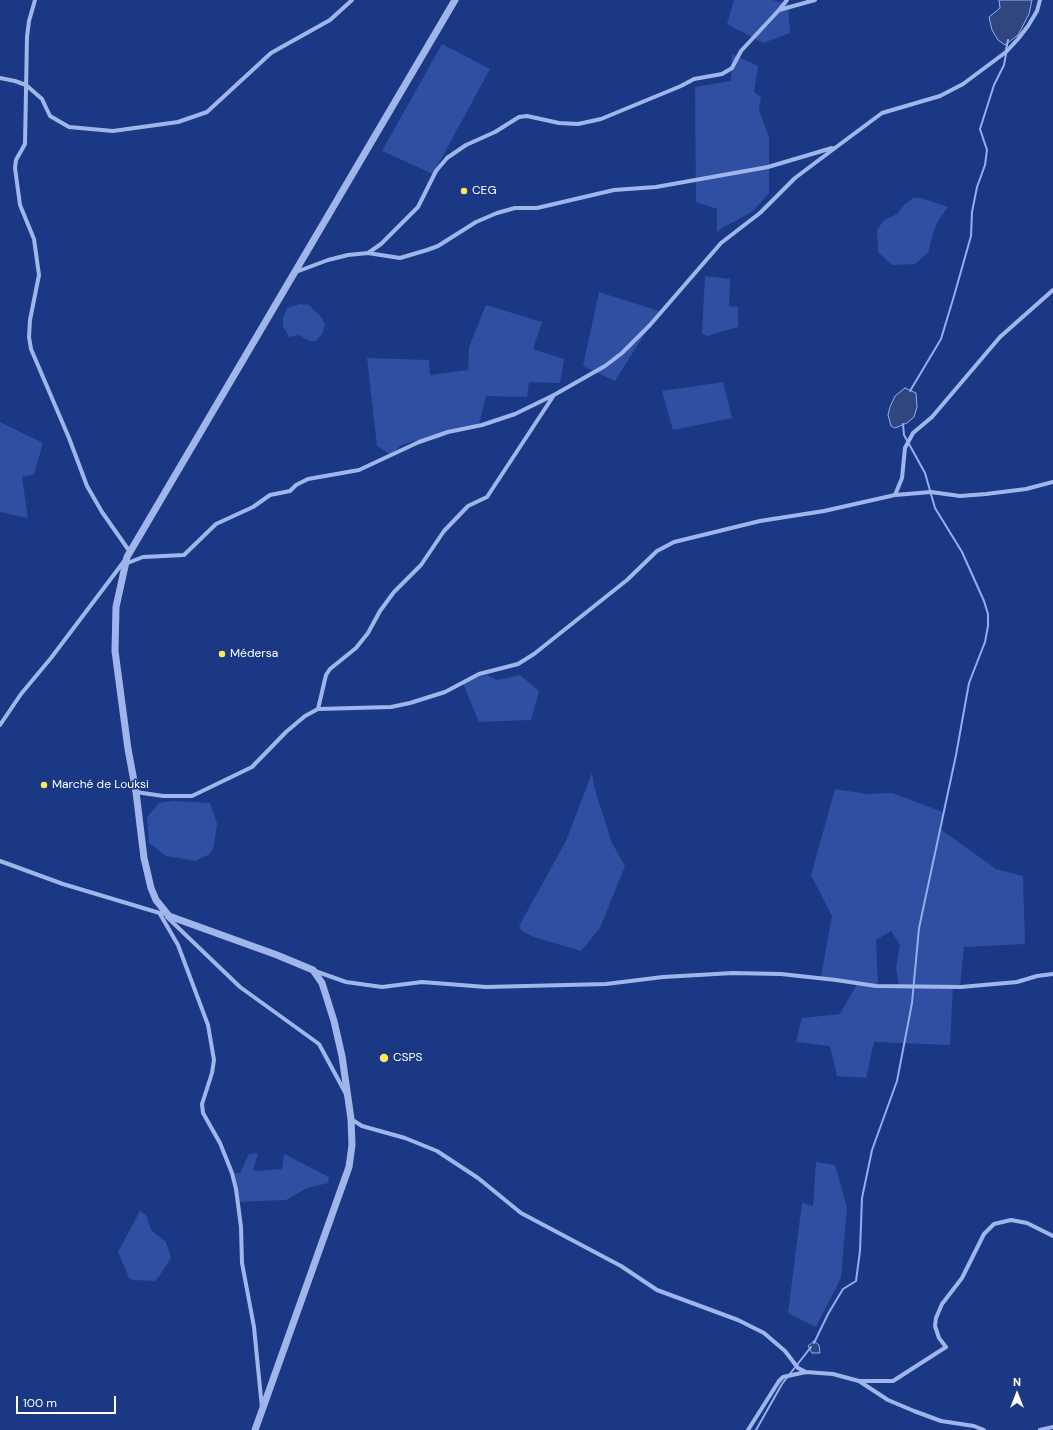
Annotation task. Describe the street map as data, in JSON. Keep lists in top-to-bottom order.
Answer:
{
  "places": [
    "CEG",
    "Médersa",
    "Marché de Louksi",
    "CSPS"
  ],
  "scale_bar": "100 m",
  "north": "top"
}
